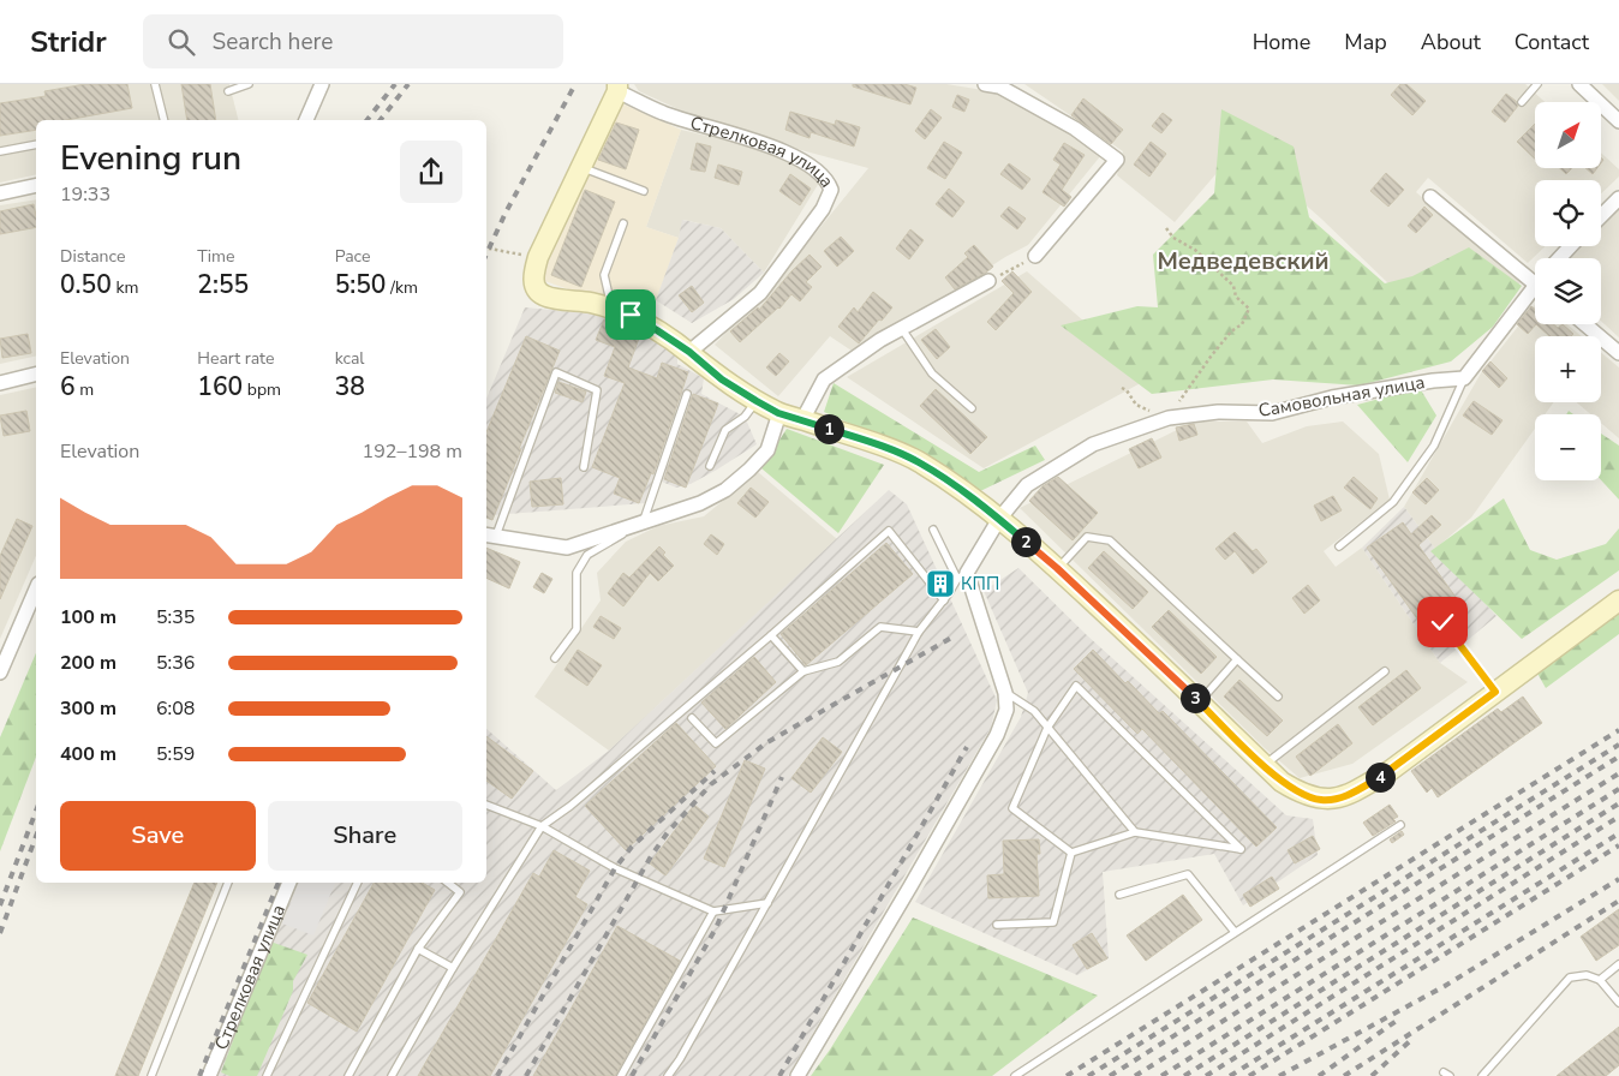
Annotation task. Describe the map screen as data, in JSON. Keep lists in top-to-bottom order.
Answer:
{
  "streets": {
    "street": ["Стрелковая улица", "Самовольная улица"]
  },
  "crossings": [
    ["Стрелковая улица", "Самовольная улица"]
  ],
  "districts": ["Медведевский"],
  "places": {
    "building": ["КПП"]
  },
  "north": "top right",
  "page": {
    "header": "Stridr",
    "search": "Search here",
    "nav": [
      "Home",
      "Map",
      "About",
      "Contact"
    ],
    "map_buttons": ["+", "−"],
    "heading": ["Evening run", "19:33"],
    "stats": [
      ["Distance", "0.50 km"],
      ["Time", "2:55"],
      ["Pace", "5:50 /km"],
      ["Elevation", "6 m"],
      ["Heart rate", "160 bpm"],
      ["kcal", "38"]
    ],
    "pins": [
      "1",
      "2",
      "3",
      "4"
    ],
    "chart": ["Elevation", "192–198 m"],
    "list": [
      {
        "name": "100 m",
        "note": "5:35"
      },
      {
        "name": "200 m",
        "note": "5:36"
      },
      {
        "name": "300 m",
        "note": "6:08"
      },
      {
        "name": "400 m",
        "note": "5:59"
      }
    ],
    "buttons": ["Save", "Share"]
  }
}
